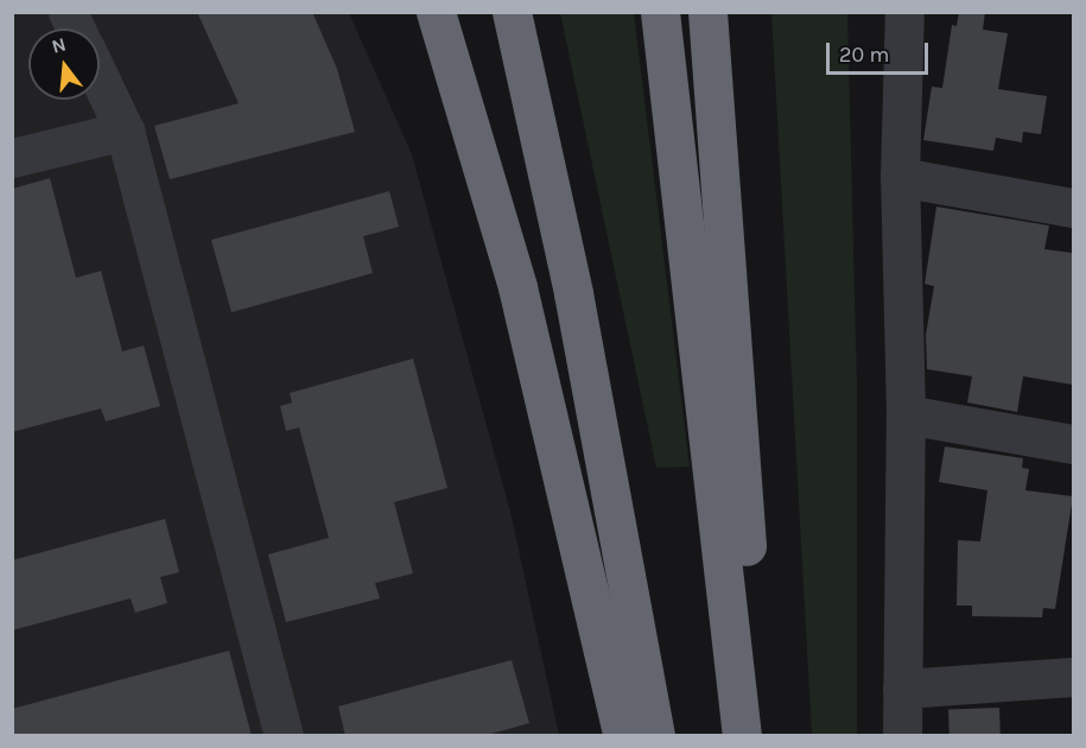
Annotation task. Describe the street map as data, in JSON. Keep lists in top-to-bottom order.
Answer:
{
  "scale_bar": "20 m",
  "north": "top"
}
